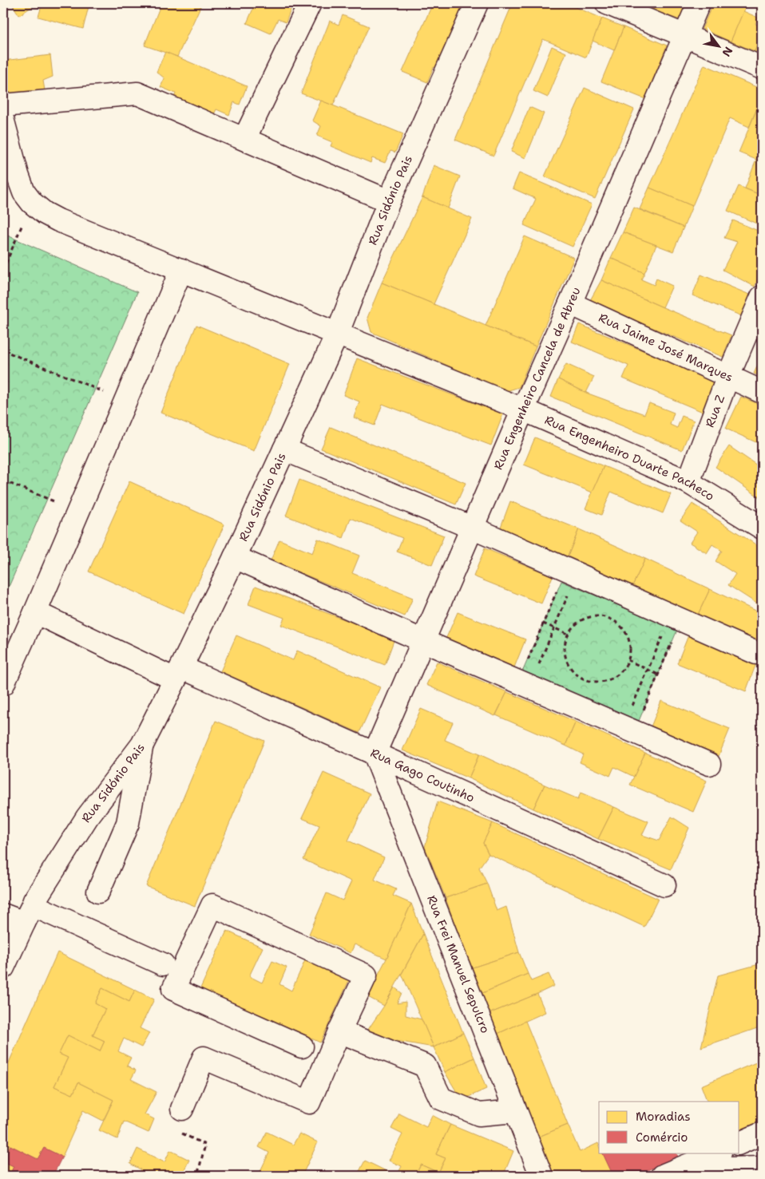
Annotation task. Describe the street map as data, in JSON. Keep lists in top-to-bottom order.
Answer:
{
  "streets": {
    "street": [
      "Rua Sidónio Pais",
      "Rua Jaime José Marques",
      "Rua Engenheiro Cancela de Abreu",
      "Rua Z",
      "Rua Engenheiro Duarte Pacheco",
      "Rua Gago Coutinho",
      "Rua Frei Manuel Sepulcro"
    ]
  },
  "crossings": [
    ["Rua Sidónio Pais", "Rua Engenheiro Duarte Pacheco"],
    ["Rua Sidónio Pais", "Rua Gago Coutinho"],
    ["Rua Jaime José Marques", "Rua Engenheiro Cancela de Abreu"],
    ["Rua Jaime José Marques", "Rua Z"],
    ["Rua Engenheiro Cancela de Abreu", "Rua Engenheiro Duarte Pacheco"],
    ["Rua Engenheiro Cancela de Abreu", "Rua Gago Coutinho"],
    ["Rua Engenheiro Cancela de Abreu", "Rua Frei Manuel Sepulcro"],
    ["Rua Z", "Rua Engenheiro Duarte Pacheco"],
    ["Rua Gago Coutinho", "Rua Frei Manuel Sepulcro"]
  ],
  "legend": ["Moradias", "Comércio"],
  "north": "bottom right"
}
